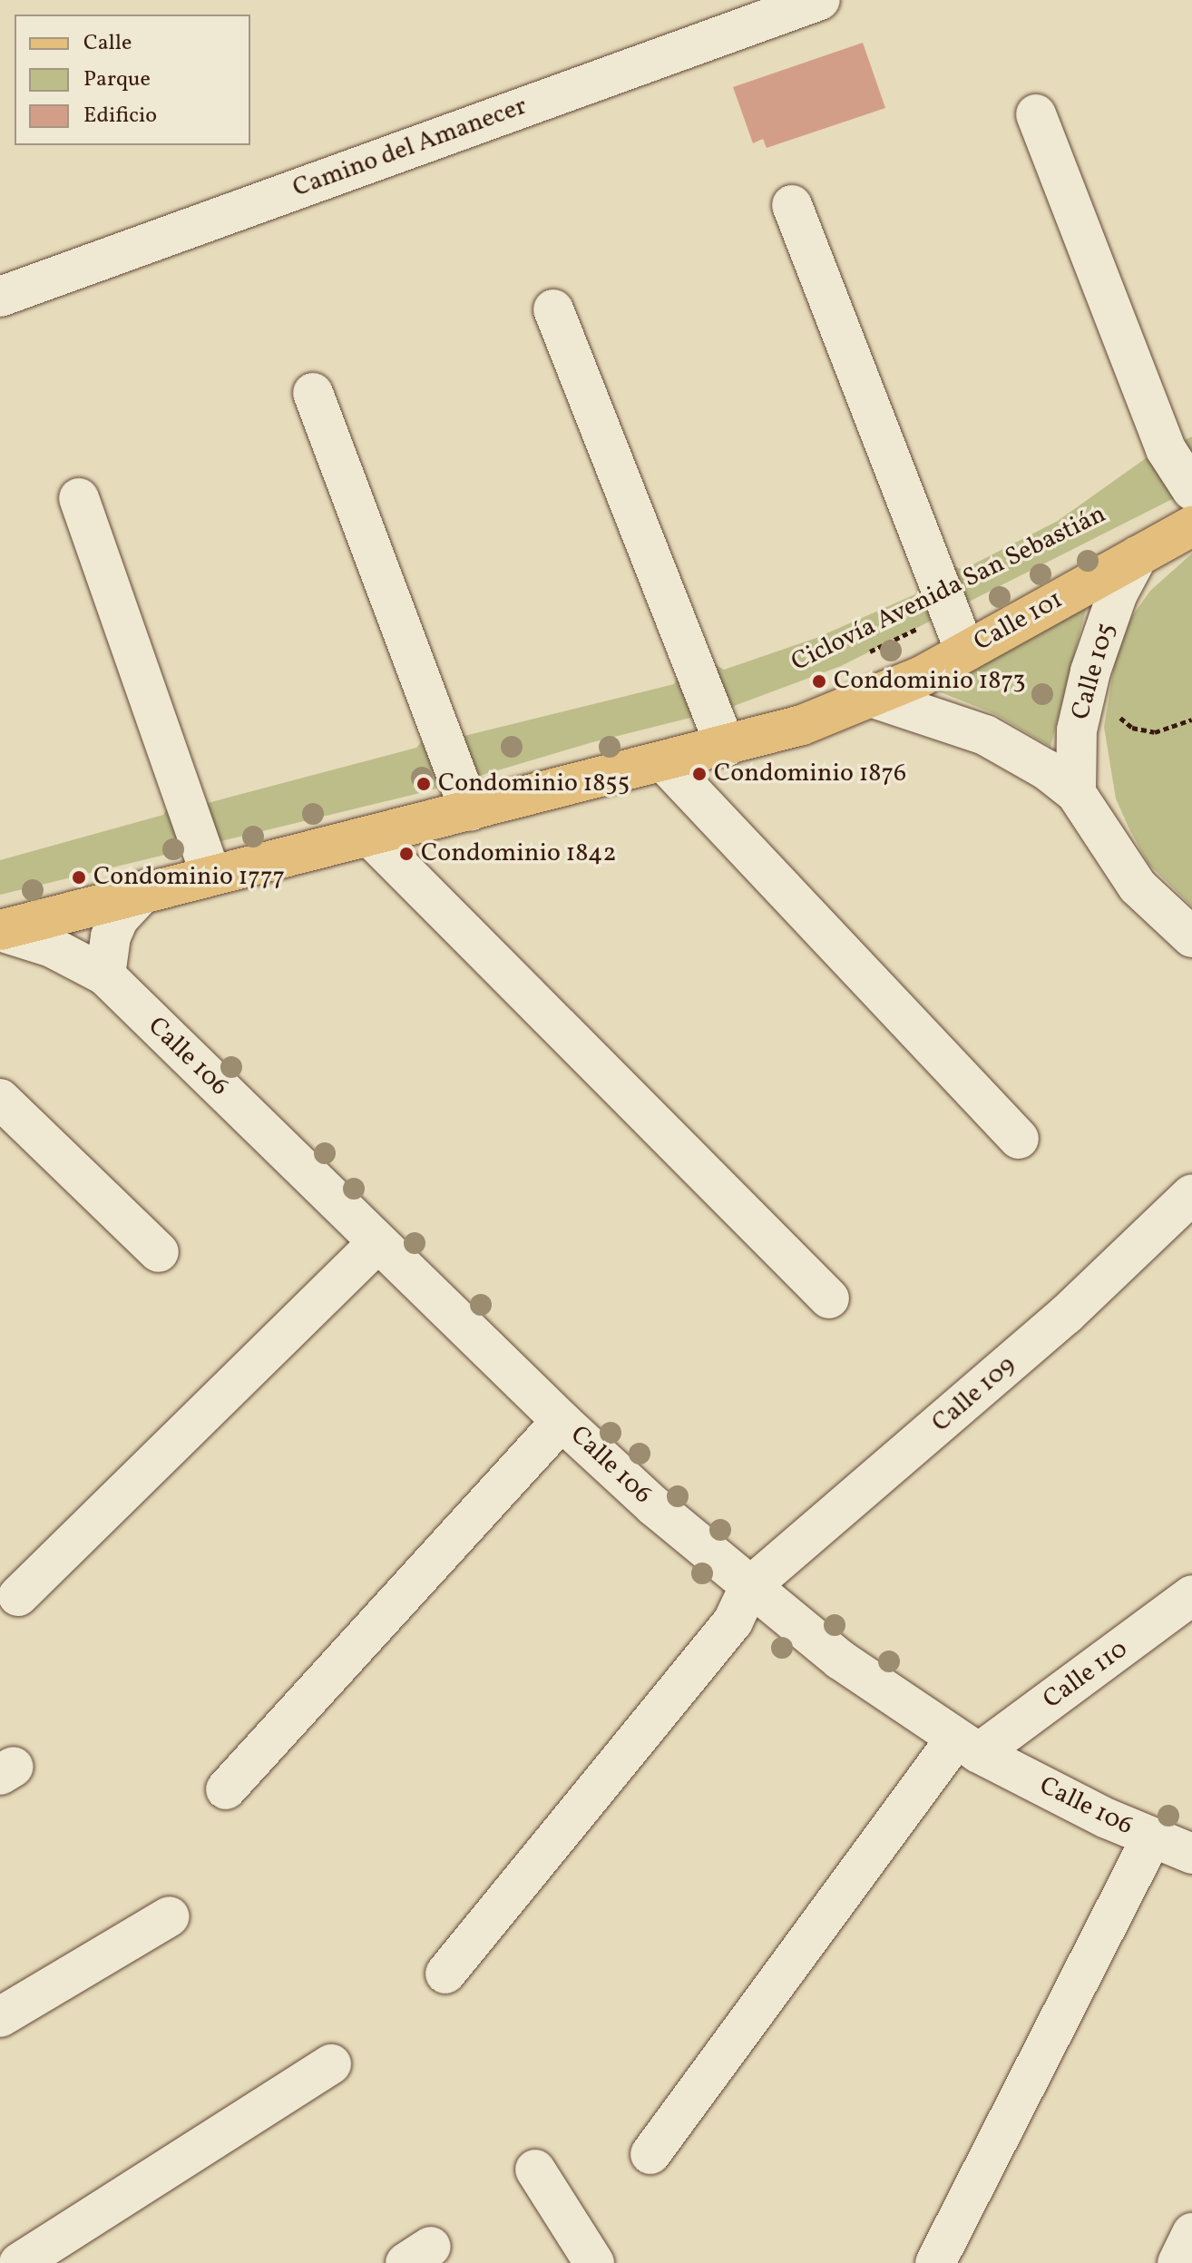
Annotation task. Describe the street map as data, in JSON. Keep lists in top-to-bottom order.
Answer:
{
  "streets": {
    "main road": ["Calle 101"],
    "street": [
      "Camino del Amanecer",
      "Calle 105",
      "Calle 106",
      "Calle 109",
      "Calle 110"
    ],
    "path": ["Ciclovía Avenida San Sebastián"]
  },
  "crossings": [
    ["Calle 101", "Calle 105"],
    ["Calle 101", "Calle 106"],
    ["Calle 106", "Calle 109"],
    ["Calle 106", "Calle 110"]
  ],
  "places": [
    "Condominio 1873",
    "Condominio 1876",
    "Condominio 1855",
    "Condominio 1842",
    "Condominio 1777"
  ],
  "legend": ["Calle", "Parque", "Edificio"]
}
